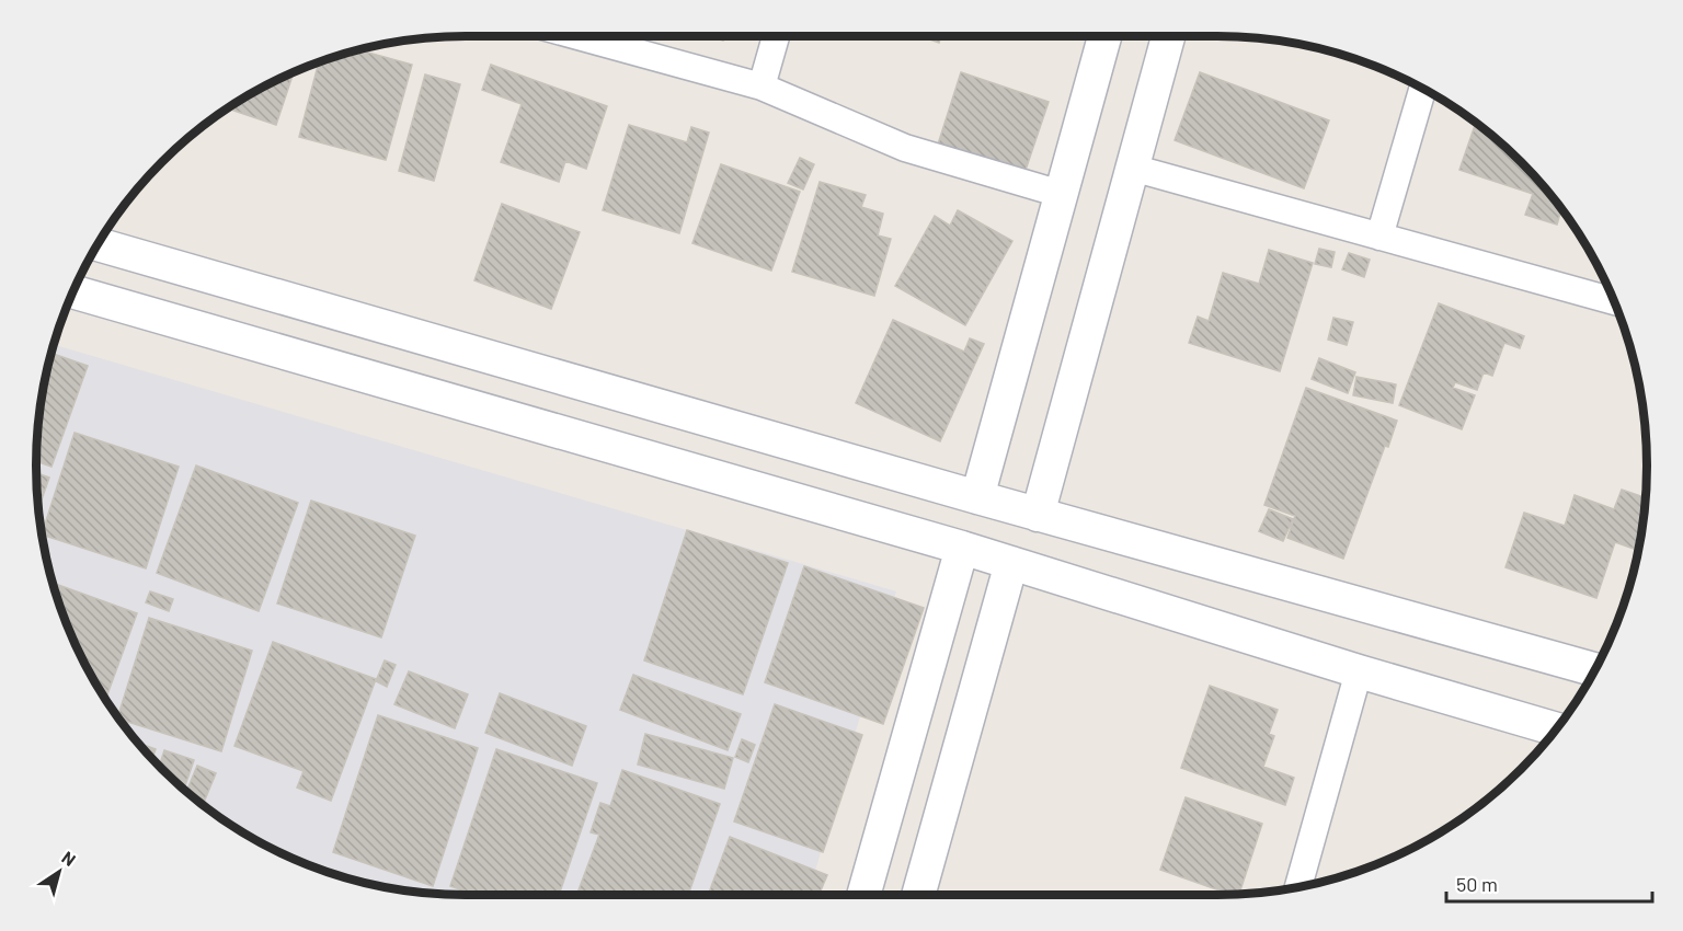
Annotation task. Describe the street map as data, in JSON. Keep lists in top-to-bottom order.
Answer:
{
  "scale_bar": "50 m",
  "north": "top right"
}
